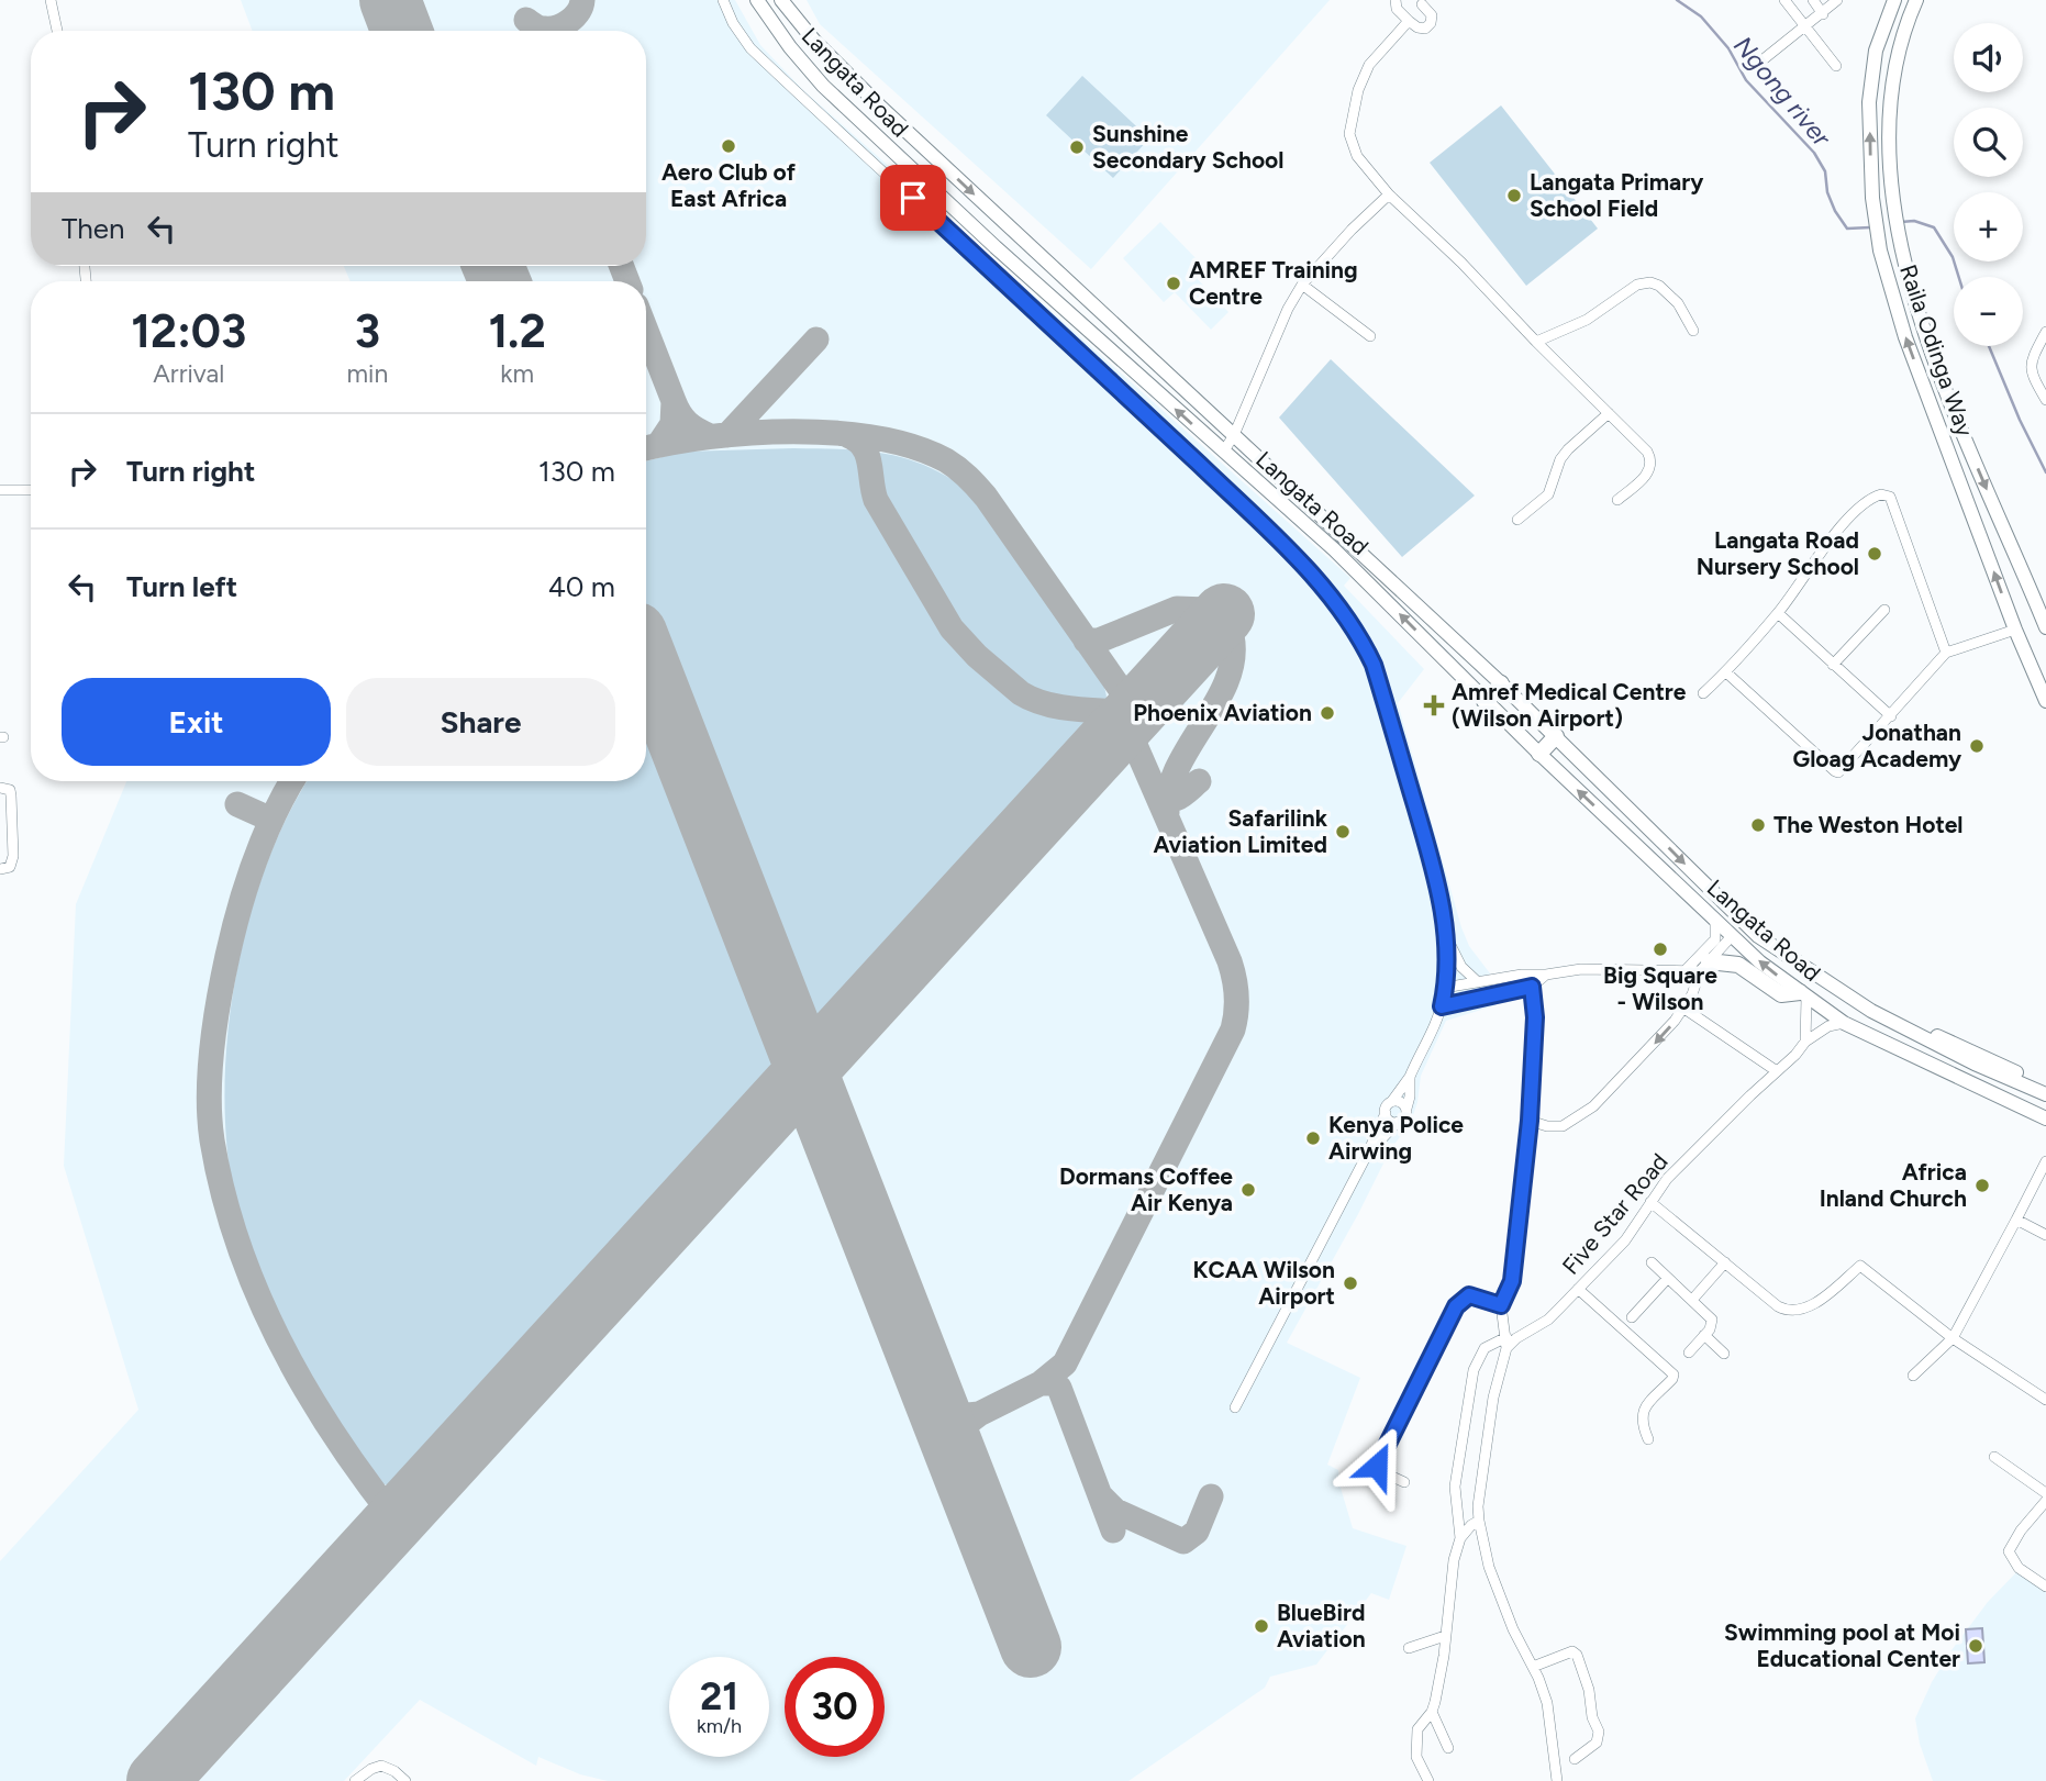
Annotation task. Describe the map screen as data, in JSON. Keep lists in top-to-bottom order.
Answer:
{
  "streets": {
    "main road": ["Langata Road", "Raila Odinga Way"],
    "street": ["Five Star Road"]
  },
  "crossings": [
    ["Langata Road", "Five Star Road"]
  ],
  "water": ["Ngong river"],
  "places": {
    "other": [
      "Aero Club of East Africa",
      "Sunshine Secondary School",
      "Langata Primary School Field",
      "AMREF Training Centre",
      "Langata Road Nursery School",
      "Phoenix Aviation",
      "Jonathan Gloag Academy",
      "The Weston Hotel",
      "Safarilink Aviation Limited",
      "Big Square - Wilson",
      "Kenya Police Airwing",
      "Africa Inland Church",
      "Dormans Coffee Air Kenya",
      "KCAA Wilson Airport",
      "BlueBird Aviation",
      "Swimming pool at Moi Educational Center"
    ],
    "health": ["Amref Medical Centre (Wilson Airport)"]
  },
  "page": {
    "map_buttons": ["+", "−"],
    "turn": ["130 m", "Turn right"],
    "then": "Then",
    "eta": [
      "12:03",
      "Arrival",
      "3",
      "min",
      "1.2",
      "km"
    ],
    "list": [
      {
        "name": "Turn right",
        "value": "130 m"
      },
      {
        "name": "Turn left",
        "value": "40 m"
      }
    ],
    "buttons": ["Exit", "Share"],
    "speed": "21 km/h",
    "limit": "30"
  }
}
